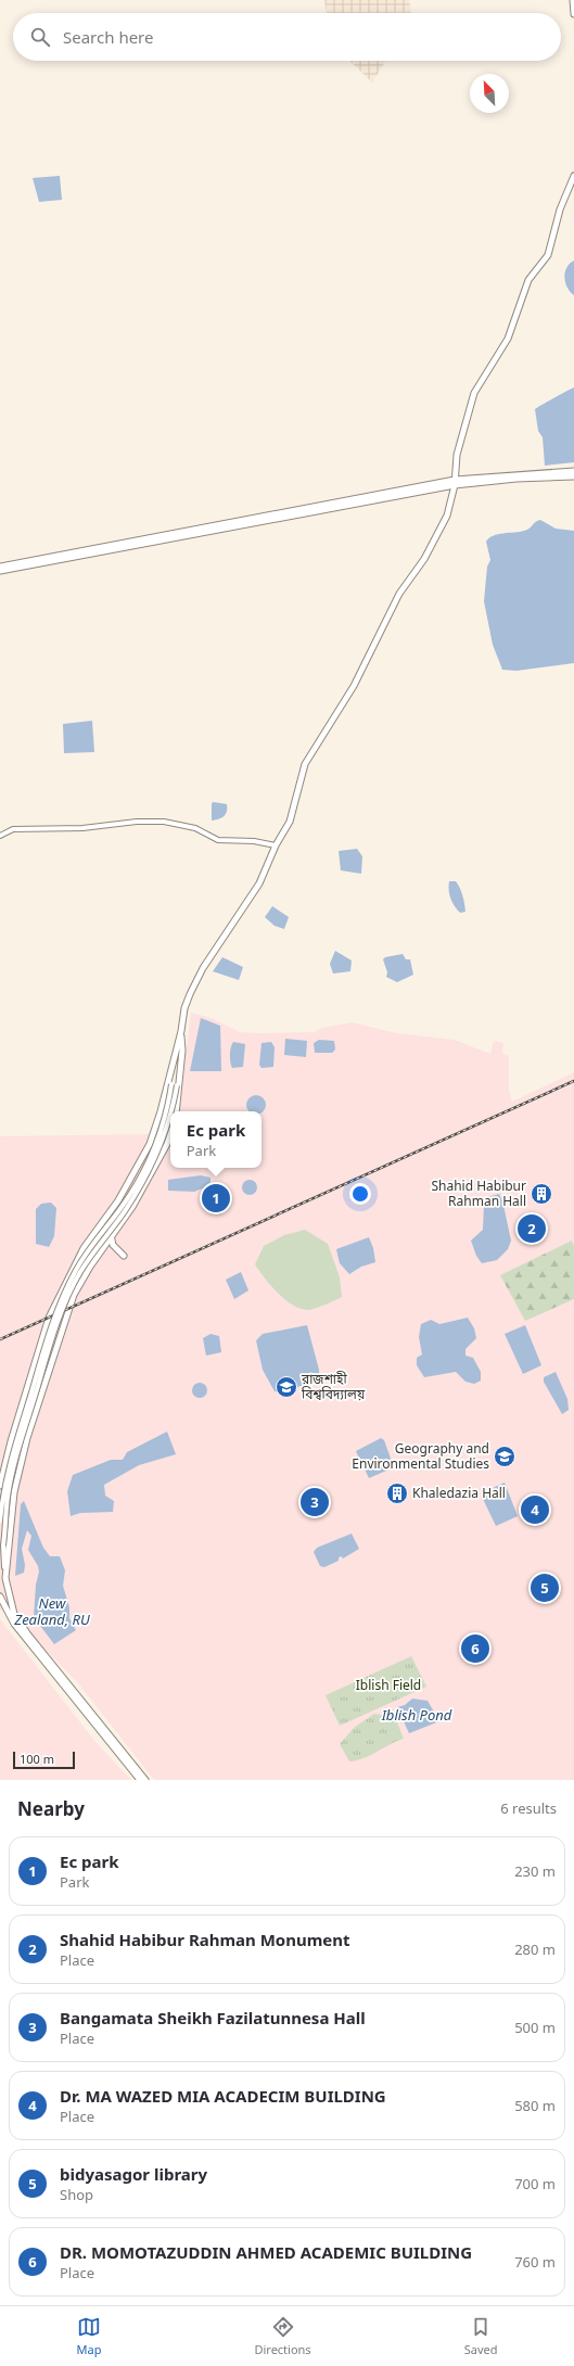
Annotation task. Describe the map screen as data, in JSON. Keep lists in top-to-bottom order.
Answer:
{
  "water": ["New Zealand, RU", "Iblish Pond"],
  "parks": ["Iblish Field"],
  "places": {
    "building": ["Shahid Habibur Rahman Hall", "Khaledazia Hall"],
    "school or university": ["রাজশাহী বিশ্ববিদ্যালয়", "Geography and Environmental Studies"]
  },
  "scale_bar": "100 m",
  "north": "top left",
  "page": {
    "search": "Search here",
    "popup": ["Ec park", "Park"],
    "pins": [
      "1",
      "2",
      "3",
      "4",
      "5",
      "6"
    ],
    "scale": "100 m",
    "heading": ["Nearby", "6 results"],
    "list": [
      {
        "mark": "1",
        "name": "Ec park",
        "note": "Park",
        "value": "230 m"
      },
      {
        "mark": "2",
        "name": "Shahid Habibur Rahman Monument",
        "note": "Place",
        "value": "280 m"
      },
      {
        "mark": "3",
        "name": "Bangamata Sheikh Fazilatunnesa Hall",
        "note": "Place",
        "value": "500 m"
      },
      {
        "mark": "4",
        "name": "Dr. MA WAZED MIA ACADECIM BUILDING",
        "note": "Place",
        "value": "580 m"
      },
      {
        "mark": "5",
        "name": "bidyasagor library",
        "note": "Shop",
        "value": "700 m"
      },
      {
        "mark": "6",
        "name": "DR. MOMOTAZUDDIN AHMED ACADEMIC BUILDING",
        "note": "Place",
        "value": "760 m"
      }
    ],
    "nav": ["Map", "Directions", "Saved"]
  }
}
